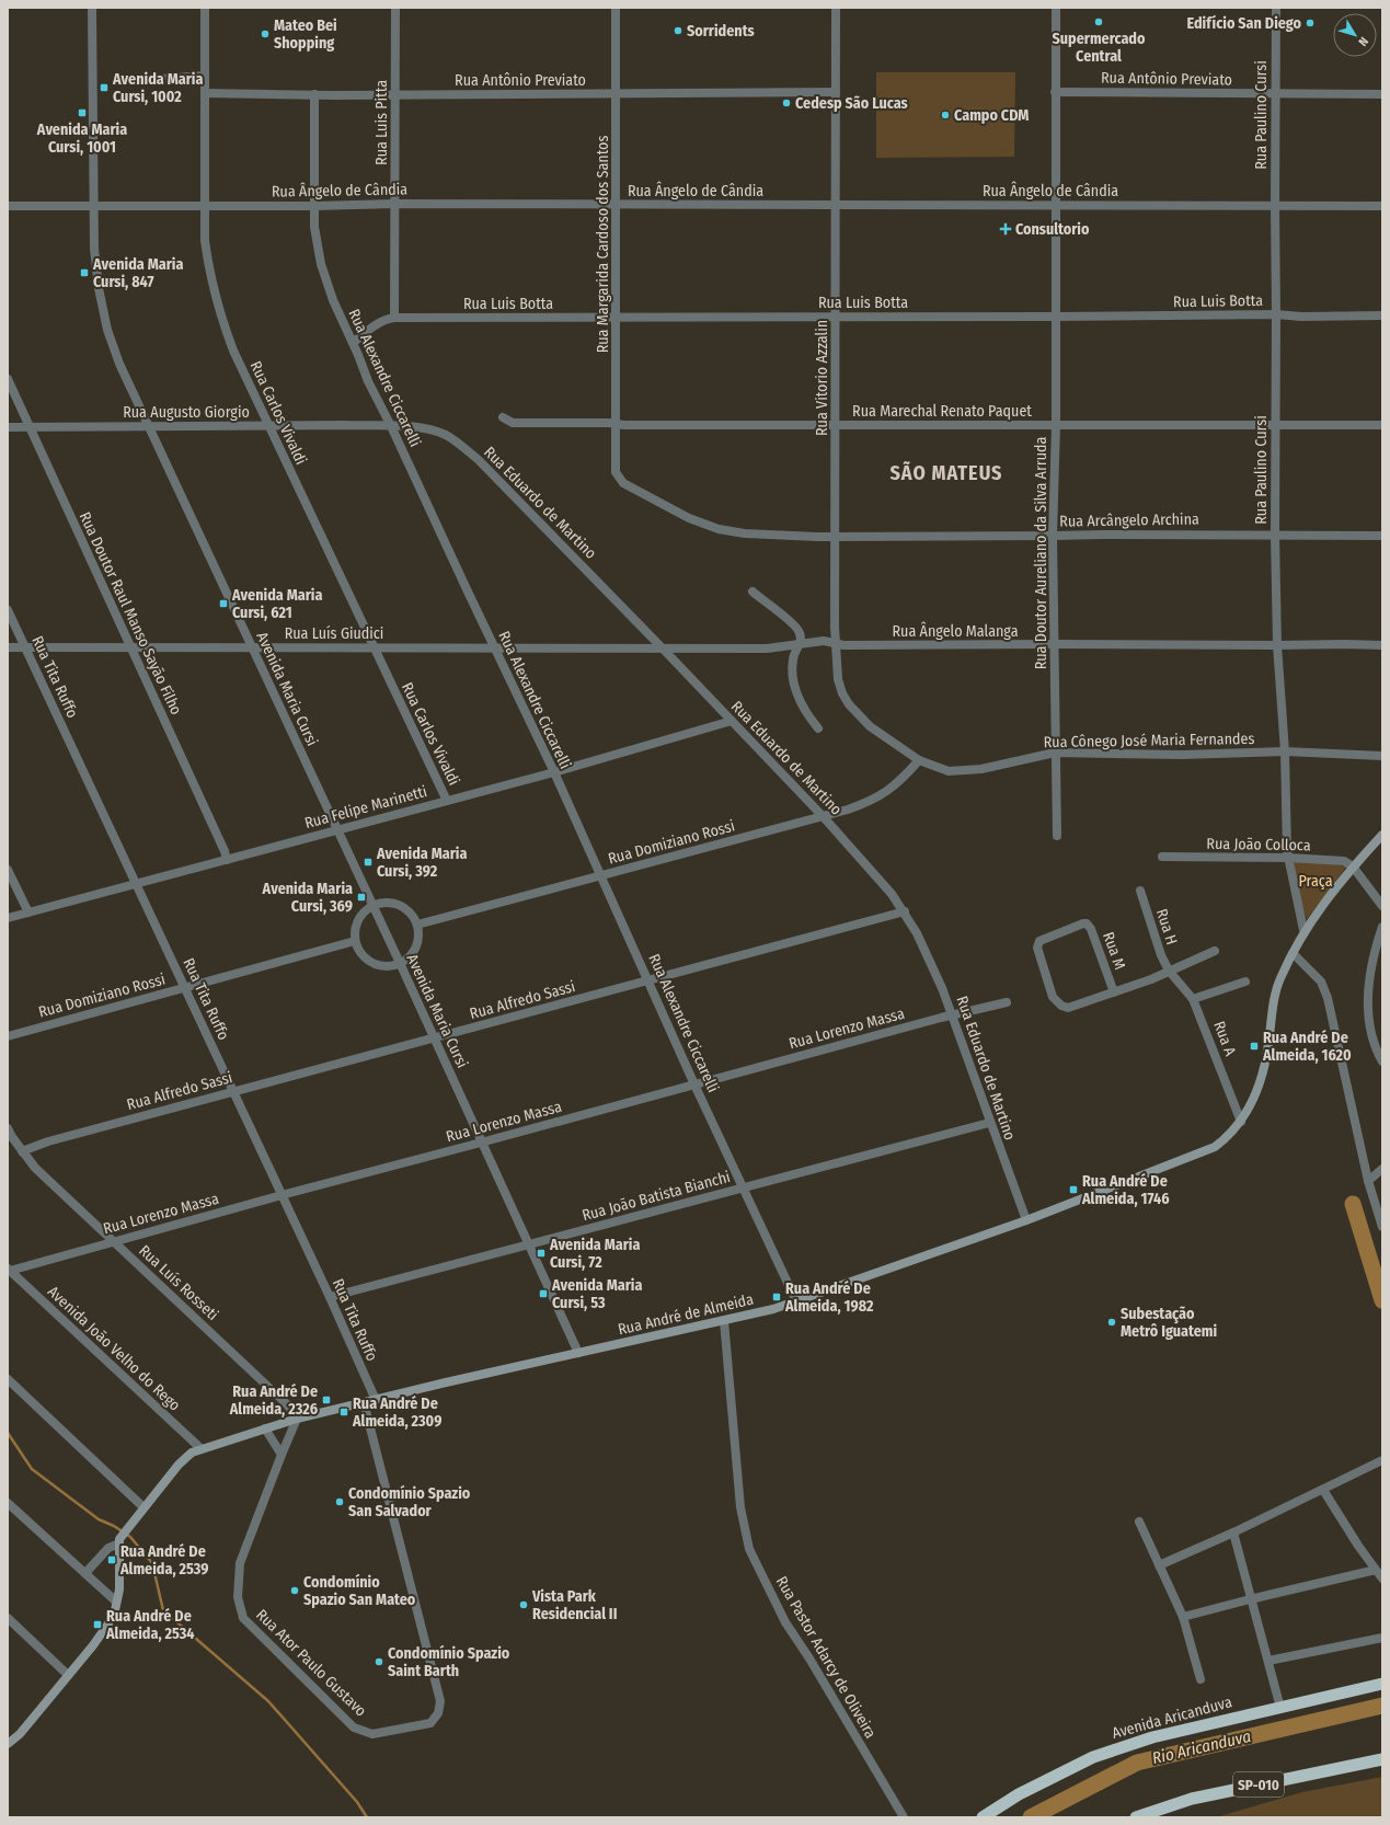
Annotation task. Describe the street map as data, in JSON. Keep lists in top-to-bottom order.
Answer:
{
  "streets": {
    "highway": ["Avenida Aricanduva", "SP-010"],
    "main road": ["Rua André de Almeida"],
    "street": [
      "Rua Antônio Previato",
      "Rua Paulino Cursi",
      "Rua Luis Pitta",
      "Rua Ângelo de Cândia",
      "Rua Margarida Cardoso dos Santos",
      "Rua Luis Botta",
      "Rua Alexandre Ciccarelli",
      "Rua Vitorio Azzalin",
      "Rua Marechal Renato Paquet",
      "Rua Augusto Giorgio",
      "Rua Carlos Vivaldi",
      "Rua Eduardo de Martino",
      "Rua Arcângelo Archina",
      "Rua Doutor Aureliano da Silva Arruda",
      "Rua Doutor Raul Manso Sayão Filho",
      "Rua Ângelo Malanga",
      "Rua Luís Giudici",
      "Rua Tita Ruffo",
      "Avenida Maria Cursi",
      "Rua Cônego José Maria Fernandes",
      "Rua Felipe Marinetti",
      "Rua Domiziano Rossi",
      "Rua João Colloca",
      "Rua H",
      "Rua M",
      "Rua Alfredo Sassi",
      "Rua Lorenzo Massa",
      "Rua A",
      "Rua João Batista Bianchi",
      "Rua Luís Rosseti",
      "Avenida João Velho do Rego",
      "Rua Pastor Adarcy de Oliveira",
      "Rua Ator Paulo Gustavo"
    ]
  },
  "crossings": [
    ["Rua Antônio Previato", "Rua Paulino Cursi"],
    ["Rua Antônio Previato", "Rua Luis Pitta"],
    ["Rua Antônio Previato", "Rua Margarida Cardoso dos Santos"],
    ["Rua Antônio Previato", "Rua Alexandre Ciccarelli"],
    ["Rua Antônio Previato", "Rua Vitorio Azzalin"],
    ["Rua Antônio Previato", "Rua Carlos Vivaldi"],
    ["Rua Antônio Previato", "Rua Doutor Aureliano da Silva Arruda"],
    ["Rua Paulino Cursi", "Rua Ângelo de Cândia"],
    ["Rua Paulino Cursi", "Rua Luis Botta"],
    ["Rua Paulino Cursi", "Rua Marechal Renato Paquet"],
    ["Rua Paulino Cursi", "Rua Arcângelo Archina"],
    ["Rua Paulino Cursi", "Rua Ângelo Malanga"],
    ["Rua Paulino Cursi", "Rua Cônego José Maria Fernandes"],
    ["Rua Paulino Cursi", "Rua João Colloca"],
    ["Rua Paulino Cursi", "Rua André de Almeida"],
    ["Rua Luis Pitta", "Rua Ângelo de Cândia"],
    ["Rua Luis Pitta", "Rua Luis Botta"],
    ["Rua Ângelo de Cândia", "Rua Margarida Cardoso dos Santos"],
    ["Rua Ângelo de Cândia", "Rua Alexandre Ciccarelli"],
    ["Rua Ângelo de Cândia", "Rua Vitorio Azzalin"],
    ["Rua Ângelo de Cândia", "Rua Carlos Vivaldi"],
    ["Rua Ângelo de Cândia", "Rua Doutor Aureliano da Silva Arruda"],
    ["Rua Ângelo de Cândia", "Avenida Maria Cursi"],
    ["Rua Margarida Cardoso dos Santos", "Rua Luis Botta"],
    ["Rua Margarida Cardoso dos Santos", "Rua Marechal Renato Paquet"],
    ["Rua Margarida Cardoso dos Santos", "Rua Arcângelo Archina"],
    ["Rua Luis Botta", "Rua Alexandre Ciccarelli"],
    ["Rua Luis Botta", "Rua Vitorio Azzalin"],
    ["Rua Luis Botta", "Rua Doutor Aureliano da Silva Arruda"],
    ["Rua Alexandre Ciccarelli", "Rua Augusto Giorgio"],
    ["Rua Alexandre Ciccarelli", "Rua Eduardo de Martino"],
    ["Rua Alexandre Ciccarelli", "Rua Luís Giudici"],
    ["Rua Alexandre Ciccarelli", "Rua Felipe Marinetti"],
    ["Rua Alexandre Ciccarelli", "Rua Domiziano Rossi"],
    ["Rua Alexandre Ciccarelli", "Rua Alfredo Sassi"],
    ["Rua Alexandre Ciccarelli", "Rua Lorenzo Massa"],
    ["Rua Alexandre Ciccarelli", "Rua João Batista Bianchi"],
    ["Rua Alexandre Ciccarelli", "Rua André de Almeida"],
    ["Rua Vitorio Azzalin", "Rua Marechal Renato Paquet"],
    ["Rua Vitorio Azzalin", "Rua Arcângelo Archina"],
    ["Rua Vitorio Azzalin", "Rua Ângelo Malanga"],
    ["Rua Vitorio Azzalin", "Rua Cônego José Maria Fernandes"],
    ["Rua Marechal Renato Paquet", "Rua Doutor Aureliano da Silva Arruda"],
    ["Rua Augusto Giorgio", "Rua Carlos Vivaldi"],
    ["Rua Augusto Giorgio", "Rua Eduardo de Martino"],
    ["Rua Augusto Giorgio", "Rua Doutor Raul Manso Sayão Filho"],
    ["Rua Augusto Giorgio", "Avenida Maria Cursi"],
    ["Rua Carlos Vivaldi", "Rua Luís Giudici"],
    ["Rua Carlos Vivaldi", "Rua Felipe Marinetti"],
    ["Rua Eduardo de Martino", "Rua Ângelo Malanga"],
    ["Rua Eduardo de Martino", "Rua Luís Giudici"],
    ["Rua Eduardo de Martino", "Rua Felipe Marinetti"],
    ["Rua Eduardo de Martino", "Rua Domiziano Rossi"],
    ["Rua Eduardo de Martino", "Rua Alfredo Sassi"],
    ["Rua Eduardo de Martino", "Rua Lorenzo Massa"],
    ["Rua Eduardo de Martino", "Rua João Batista Bianchi"],
    ["Rua Eduardo de Martino", "Rua André de Almeida"],
    ["Rua Arcângelo Archina", "Rua Doutor Aureliano da Silva Arruda"],
    ["Rua Doutor Aureliano da Silva Arruda", "Rua Ângelo Malanga"],
    ["Rua Doutor Aureliano da Silva Arruda", "Rua Cônego José Maria Fernandes"],
    ["Rua Doutor Raul Manso Sayão Filho", "Rua Luís Giudici"],
    ["Rua Doutor Raul Manso Sayão Filho", "Rua Felipe Marinetti"],
    ["Rua Ângelo Malanga", "Rua Luís Giudici"],
    ["Rua Ângelo Malanga", "Rua Cônego José Maria Fernandes"],
    ["Rua Luís Giudici", "Rua Tita Ruffo"],
    ["Rua Luís Giudici", "Avenida Maria Cursi"],
    ["Rua Tita Ruffo", "Rua Felipe Marinetti"],
    ["Rua Tita Ruffo", "Rua Domiziano Rossi"],
    ["Rua Tita Ruffo", "Rua Alfredo Sassi"],
    ["Rua Tita Ruffo", "Rua Lorenzo Massa"],
    ["Rua Tita Ruffo", "Rua João Batista Bianchi"],
    ["Rua Tita Ruffo", "Rua André de Almeida"],
    ["Avenida Maria Cursi", "Rua Felipe Marinetti"],
    ["Avenida Maria Cursi", "Rua Alfredo Sassi"],
    ["Avenida Maria Cursi", "Rua Lorenzo Massa"],
    ["Avenida Maria Cursi", "Rua João Batista Bianchi"],
    ["Avenida Maria Cursi", "Rua André de Almeida"],
    ["Rua Cônego José Maria Fernandes", "Rua Domiziano Rossi"],
    ["Rua João Colloca", "Rua André de Almeida"],
    ["Rua H", "Rua A"],
    ["Rua Alfredo Sassi", "Rua Luís Rosseti"],
    ["Rua Lorenzo Massa", "Rua Luís Rosseti"],
    ["Rua Lorenzo Massa", "Avenida João Velho do Rego"],
    ["Rua A", "Rua André de Almeida"],
    ["Rua Luís Rosseti", "Rua André de Almeida"],
    ["Rua Luís Rosseti", "Rua Ator Paulo Gustavo"],
    ["Rua André de Almeida", "Avenida João Velho do Rego"],
    ["Rua André de Almeida", "Rua Pastor Adarcy de Oliveira"],
    ["Rua André de Almeida", "Rua Ator Paulo Gustavo"]
  ],
  "districts": ["SÃO MATEUS"],
  "water": ["Rio Aricanduva"],
  "parks": ["Praça"],
  "places": {
    "other": [
      "Supermercado Central",
      "Edifício San Diego",
      "Sorridents",
      "Mateo Bei Shopping",
      "Cedesp São Lucas",
      "Campo CDM",
      "Subestação Metrô Iguatemi",
      "Condomínio Spazio San Salvador",
      "Condomínio Spazio San Mateo",
      "Vista Park Residencial II",
      "Condomínio Spazio Saint Barth"
    ],
    "transit": [
      "Avenida Maria Cursi, 1002",
      "Avenida Maria Cursi, 1001",
      "Avenida Maria Cursi, 847",
      "Avenida Maria Cursi, 621",
      "Avenida Maria Cursi, 392",
      "Avenida Maria Cursi, 369",
      "Rua André De Almeida, 1620",
      "Rua André De Almeida, 1746",
      "Avenida Maria Cursi, 72",
      "Avenida Maria Cursi, 53",
      "Rua André De Almeida, 1982",
      "Rua André De Almeida, 2326",
      "Rua André De Almeida, 2309",
      "Rua André De Almeida, 2539",
      "Rua André De Almeida, 2534"
    ],
    "health": ["Consultorio"]
  },
  "north": "bottom right"
}
